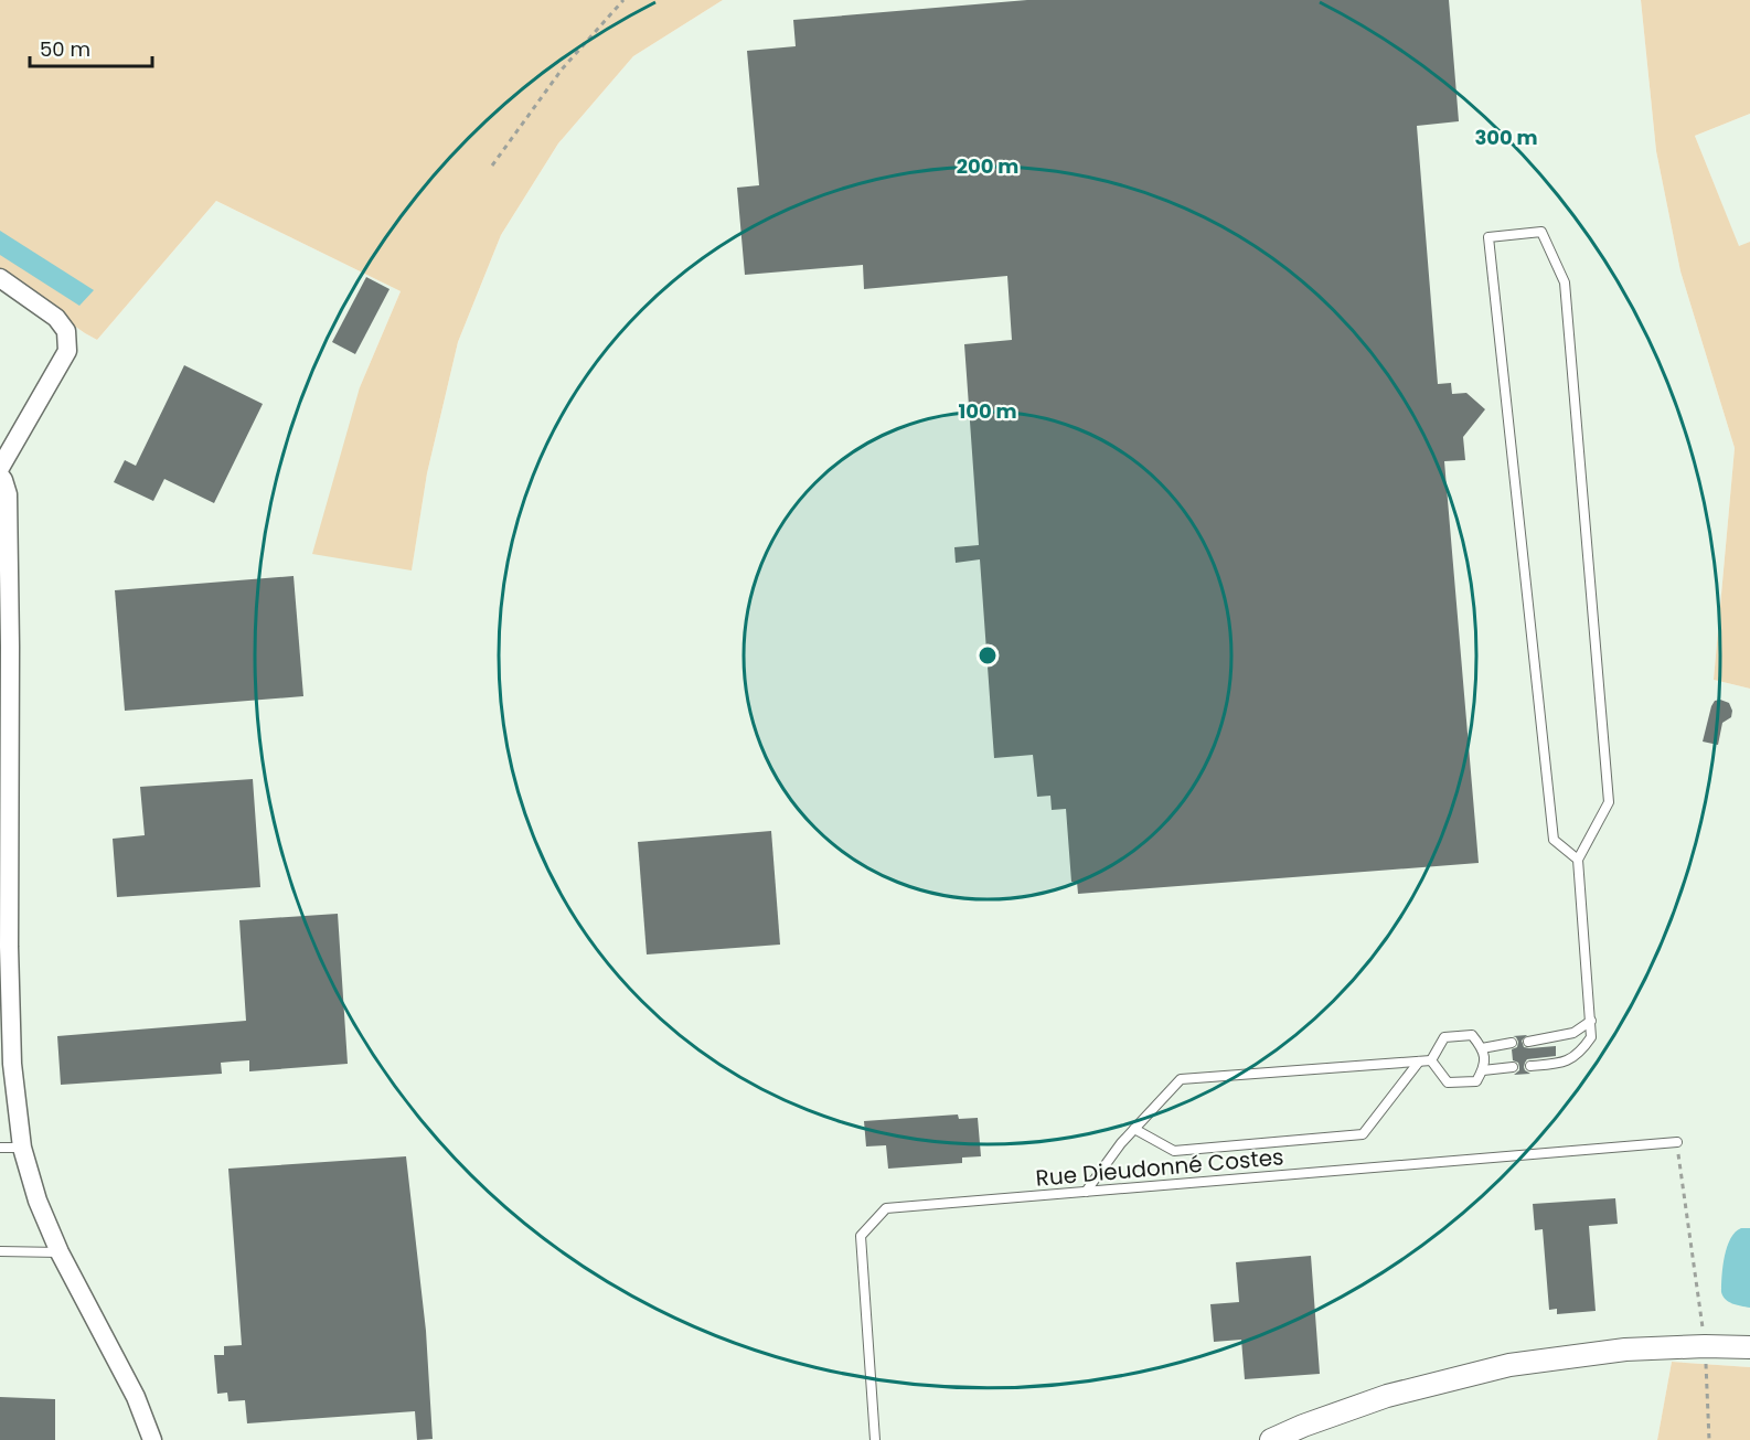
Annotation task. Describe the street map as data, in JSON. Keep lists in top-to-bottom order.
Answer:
{
  "streets": {
    "lane": ["Rue Dieudonné Costes"]
  },
  "scale_bar": "50 m",
  "rings": ["300 m", "200 m", "100 m"]
}
